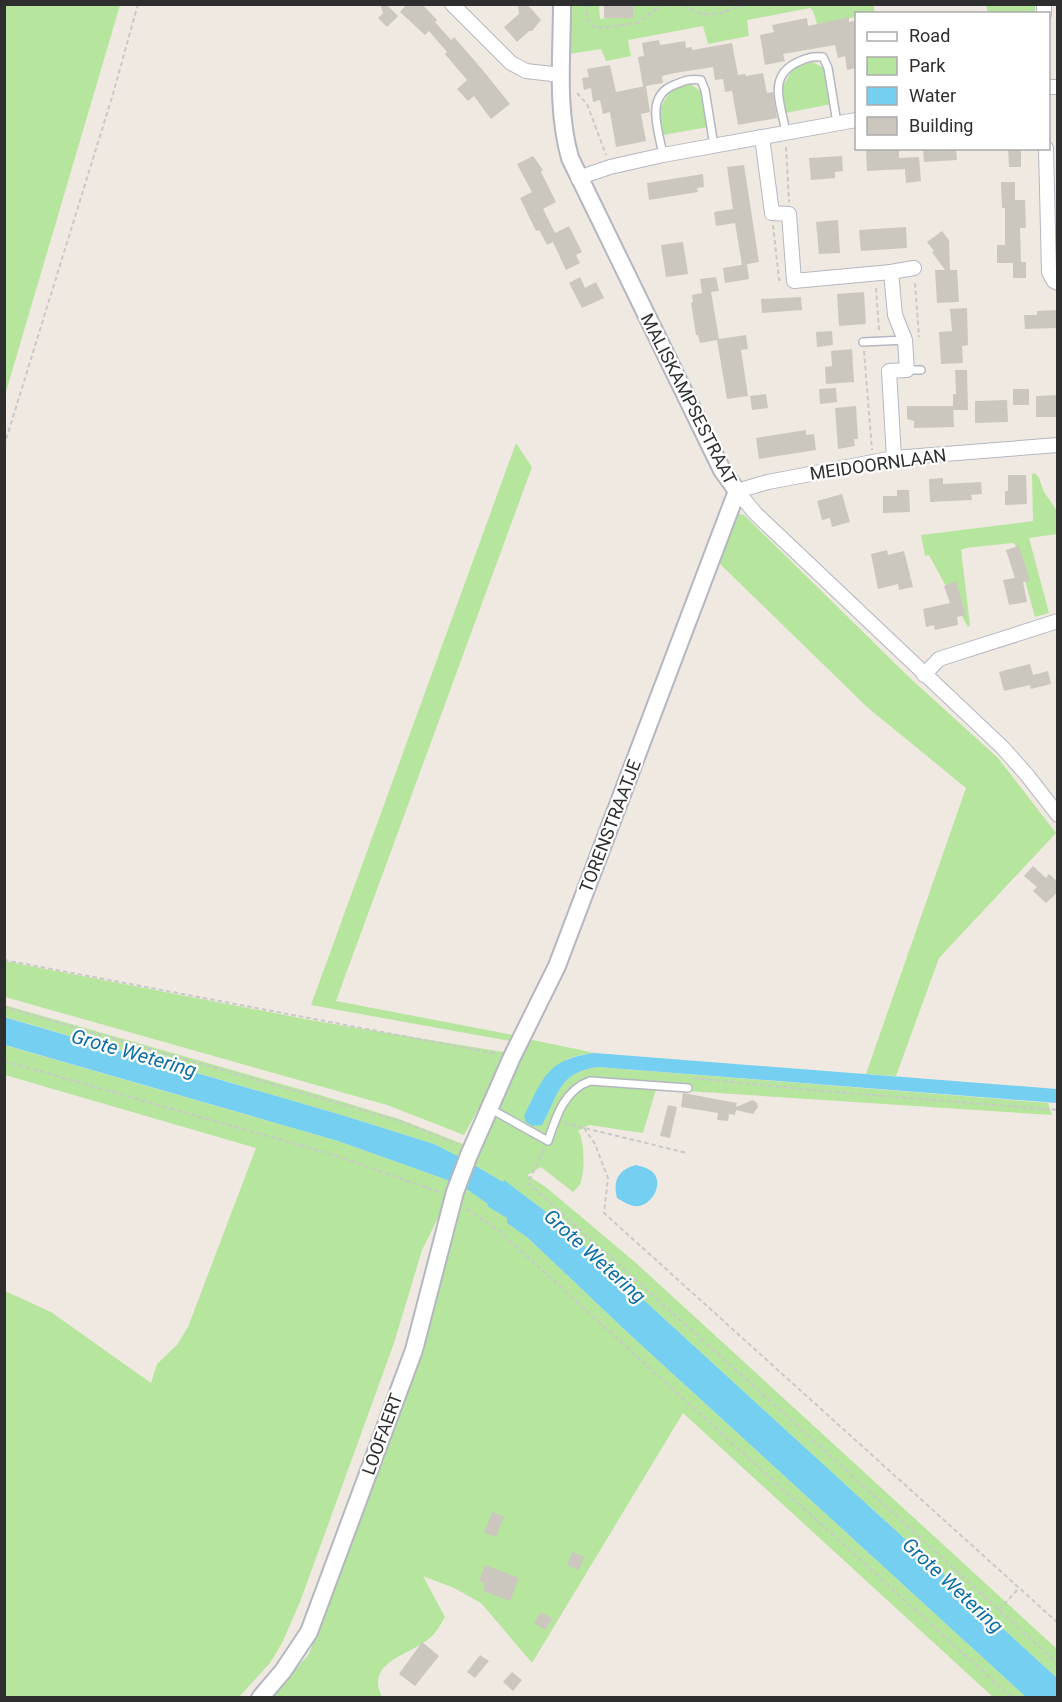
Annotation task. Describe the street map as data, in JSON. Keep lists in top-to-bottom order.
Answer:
{
  "streets": {
    "street": [
      "MALISKAMPSESTRAAT",
      "MEIDOORNLAAN",
      "TORENSTRAATJE",
      "LOOFAERT"
    ]
  },
  "crossings": [
    ["MALISKAMPSESTRAAT", "MEIDOORNLAAN"],
    ["MALISKAMPSESTRAAT", "TORENSTRAATJE"],
    ["MEIDOORNLAAN", "TORENSTRAATJE"],
    ["TORENSTRAATJE", "LOOFAERT"]
  ],
  "water": ["Grote Wetering"],
  "legend": [
    "Road",
    "Park",
    "Water",
    "Building"
  ]
}
